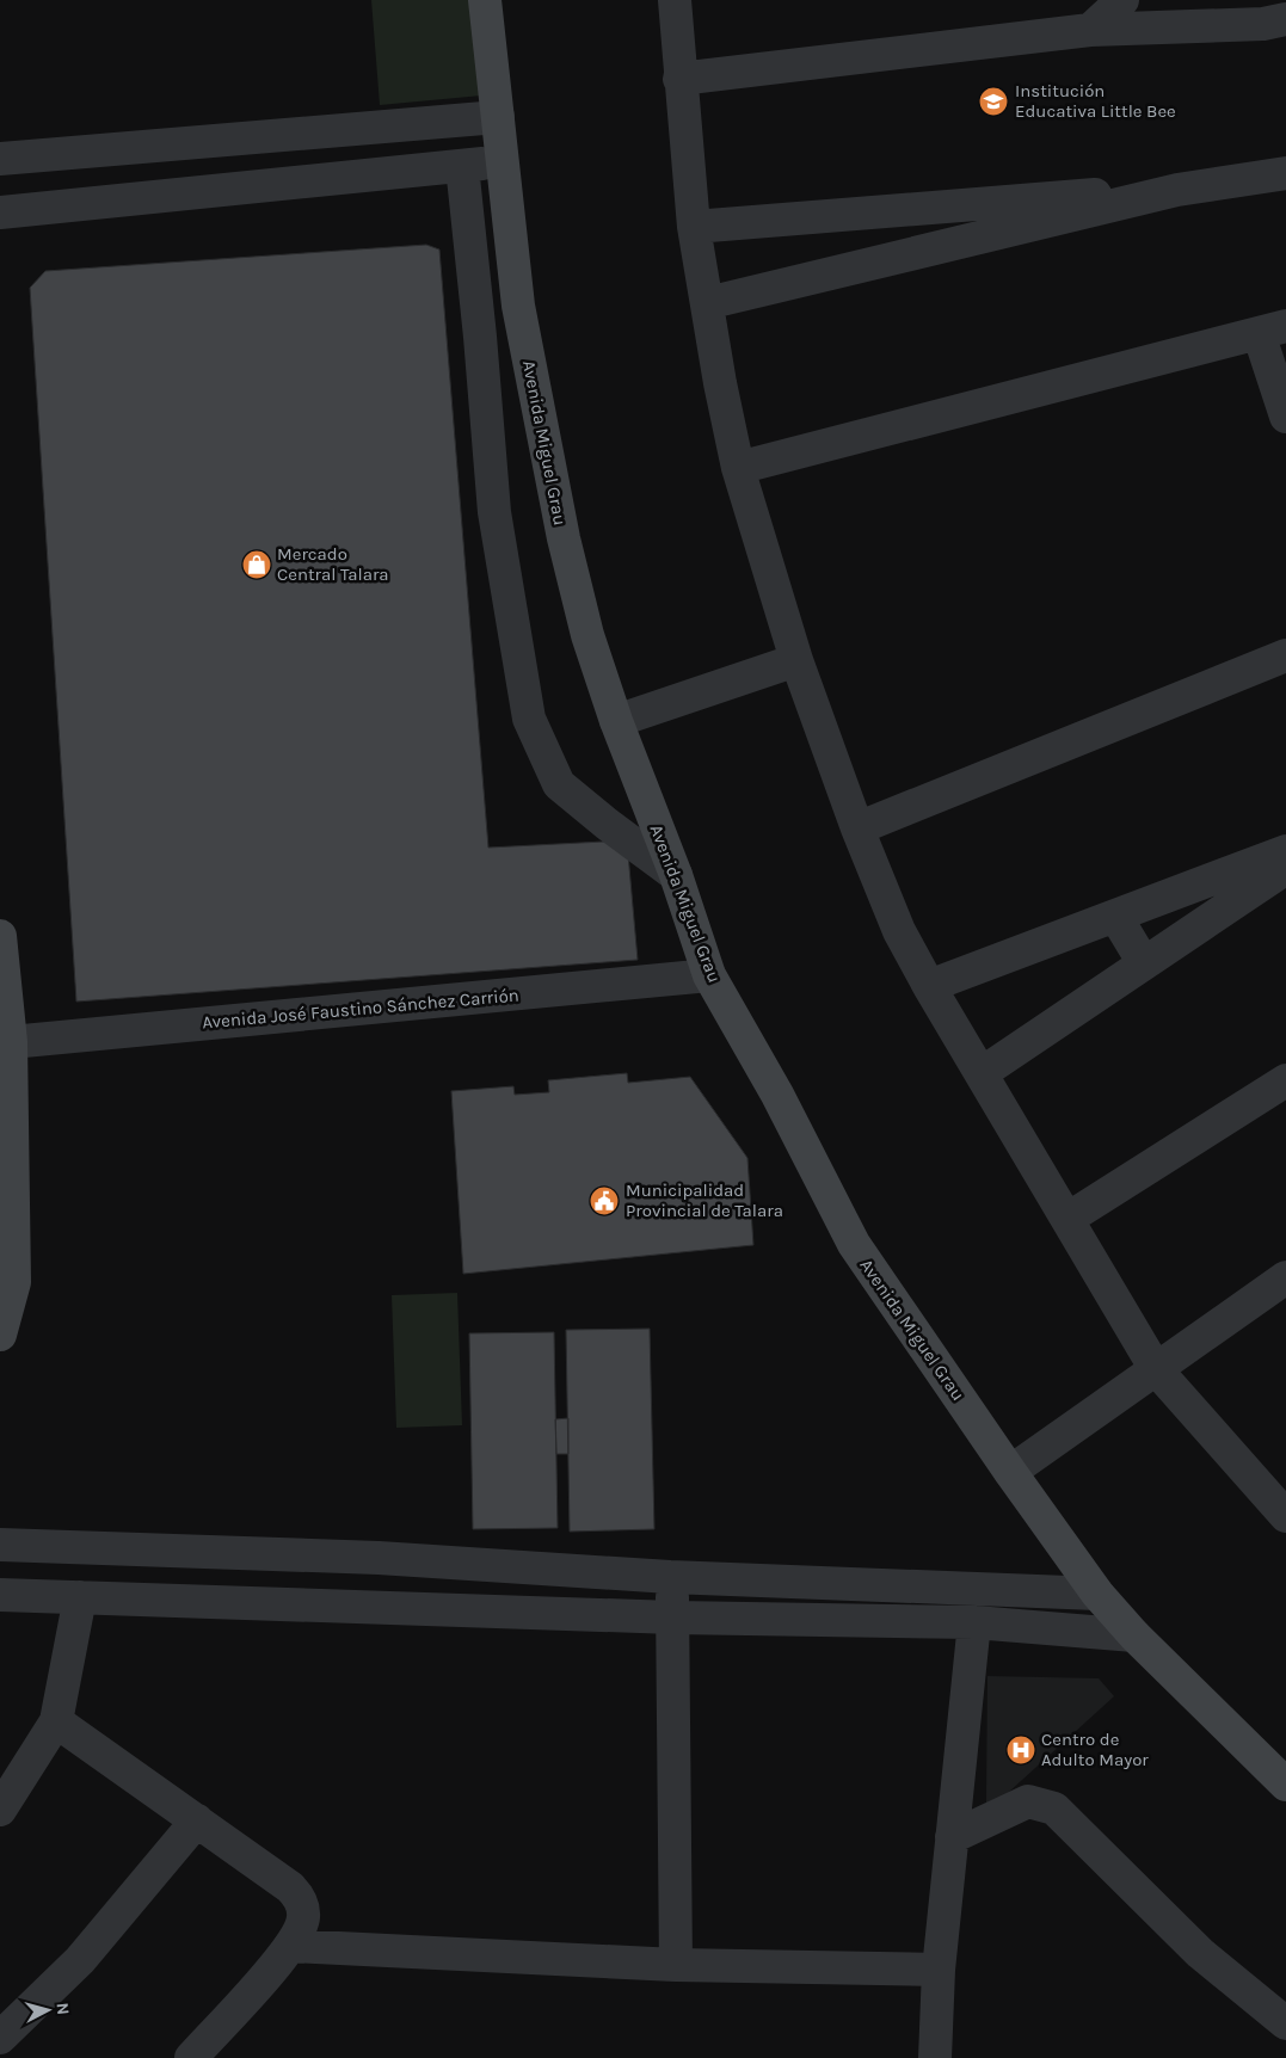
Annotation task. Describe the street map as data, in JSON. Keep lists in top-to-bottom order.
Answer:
{
  "streets": {
    "main road": ["Avenida Miguel Grau"],
    "street": ["Avenida José Faustino Sánchez Carrión"]
  },
  "crossings": [
    ["Avenida Miguel Grau", "Avenida José Faustino Sánchez Carrión"]
  ],
  "places": {
    "school or university": ["Institución Educativa Little Bee"],
    "shop": ["Mercado Central Talara"],
    "public building": ["Municipalidad Provincial de Talara"],
    "hospital": ["Centro de Adulto Mayor"]
  },
  "north": "right"
}
